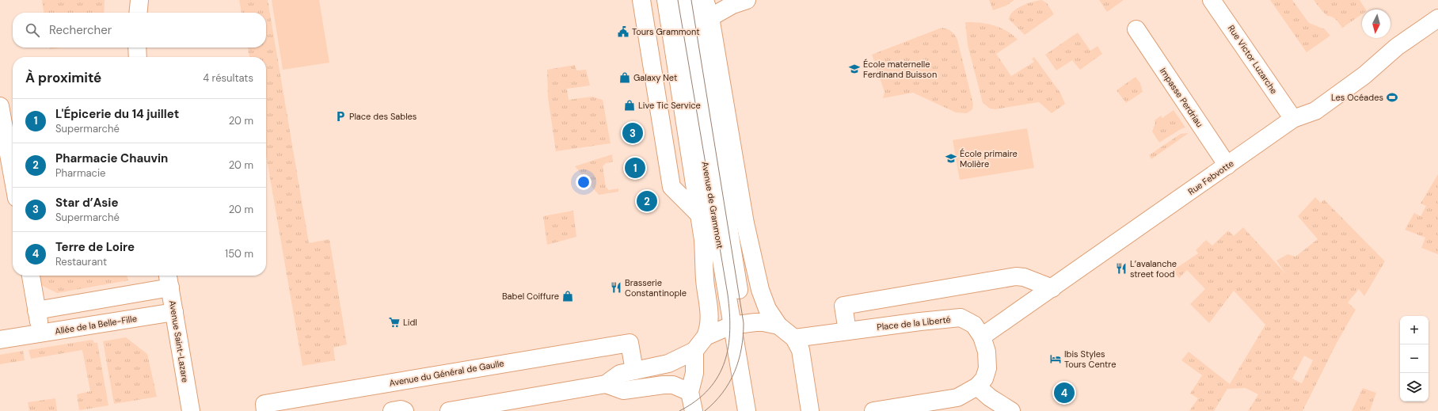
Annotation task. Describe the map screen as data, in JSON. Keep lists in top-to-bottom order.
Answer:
{
  "streets": {
    "street": [
      "Rue Victor Luzarche",
      "Impasse Perdriau",
      "Rue Febvotte",
      "Avenue de Grammont",
      "Place de la Liberté",
      "Allée de la Belle-Fille",
      "Avenue Saint-Lazare",
      "Avenue du Général de Gaulle"
    ]
  },
  "crossings": [
    ["Rue Victor Luzarche", "Rue Febvotte"],
    ["Impasse Perdriau", "Rue Febvotte"],
    ["Rue Febvotte", "Place de la Liberté"],
    ["Allée de la Belle-Fille", "Avenue Saint-Lazare"]
  ],
  "places": {
    "public building": ["Tours Grammont"],
    "school or university": ["École maternelle Ferdinand Buisson", "École primaire Molière"],
    "shop": ["Galaxy Net", "Live Tic Service", "Babel Coiffure"],
    "sports": ["Les Océades"],
    "parking": ["Place des Sables"],
    "restaurant": ["L’avalanche street food", "Brasserie Constantinople"],
    "supermarket": ["Lidl"],
    "hotel": ["Ibis Styles Tours Centre"]
  },
  "north": "bottom",
  "page": {
    "search": "Rechercher",
    "heading": ["À proximité", "4 résultats"],
    "list": [
      {
        "mark": "1",
        "name": "L'Épicerie du 14 juillet",
        "note": "Supermarché",
        "value": "20 m"
      },
      {
        "mark": "2",
        "name": "Pharmacie Chauvin",
        "note": "Pharmacie",
        "value": "20 m"
      },
      {
        "mark": "3",
        "name": "Star d’Asie",
        "note": "Supermarché",
        "value": "20 m"
      },
      {
        "mark": "4",
        "name": "Terre de Loire",
        "note": "Restaurant",
        "value": "150 m"
      }
    ],
    "pins": [
      "3",
      "1",
      "2",
      "4"
    ],
    "map_buttons": ["+", "−"]
  }
}
